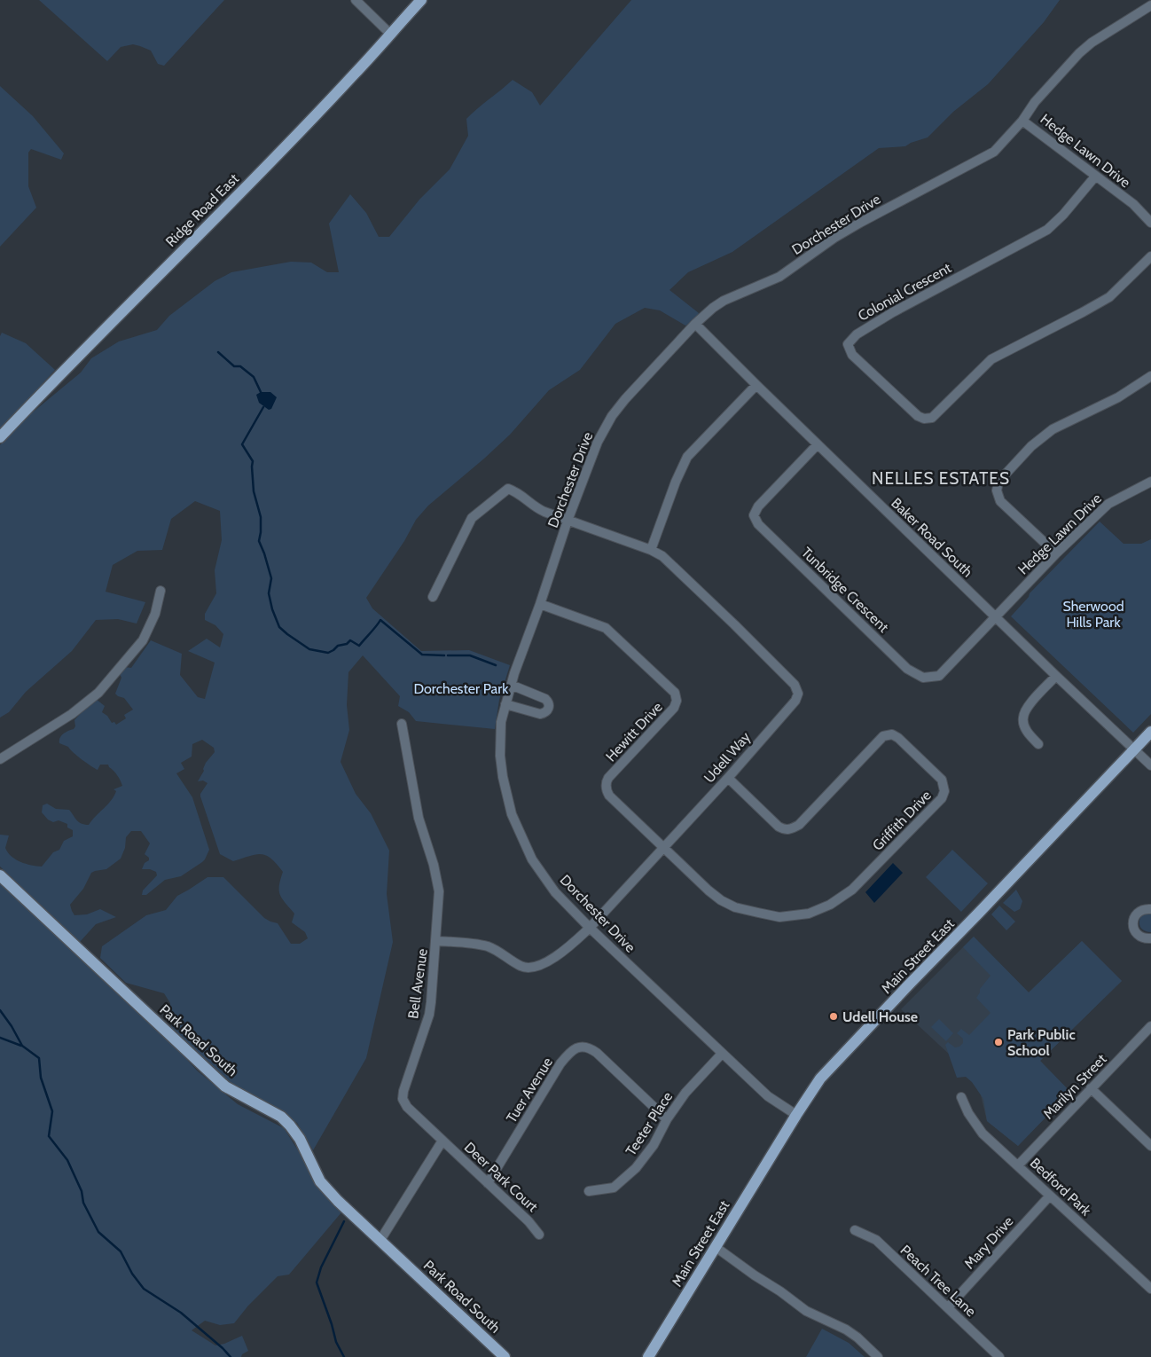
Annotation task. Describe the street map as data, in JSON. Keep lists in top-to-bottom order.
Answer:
{
  "streets": {
    "main road": ["Ridge Road East", "Main Street East", "Park Road South"],
    "street": [
      "Hedge Lawn Drive",
      "Dorchester Drive",
      "Colonial Crescent",
      "Baker Road South",
      "Tunbridge Crescent",
      "Hewitt Drive",
      "Udell Way",
      "Griffith Drive",
      "Bell Avenue",
      "Marilyn Street",
      "Tuer Avenue",
      "Teeter Place",
      "Deer Park Court",
      "Bedford Park",
      "Mary Drive",
      "Peach Tree Lane"
    ]
  },
  "crossings": [
    ["Hedge Lawn Drive", "Dorchester Drive"],
    ["Hedge Lawn Drive", "Colonial Crescent"],
    ["Hedge Lawn Drive", "Baker Road South"],
    ["Hedge Lawn Drive", "Tunbridge Crescent"],
    ["Dorchester Drive", "Baker Road South"],
    ["Dorchester Drive", "Hewitt Drive"],
    ["Dorchester Drive", "Udell Way"],
    ["Dorchester Drive", "Main Street East"],
    ["Dorchester Drive", "Teeter Place"],
    ["Baker Road South", "Tunbridge Crescent"],
    ["Baker Road South", "Main Street East"],
    ["Hewitt Drive", "Udell Way"],
    ["Hewitt Drive", "Griffith Drive"],
    ["Udell Way", "Griffith Drive"],
    ["Udell Way", "Bell Avenue"],
    ["Bell Avenue", "Deer Park Court"],
    ["Marilyn Street", "Bedford Park"],
    ["Tuer Avenue", "Teeter Place"],
    ["Tuer Avenue", "Deer Park Court"],
    ["Bedford Park", "Mary Drive"],
    ["Mary Drive", "Peach Tree Lane"]
  ],
  "districts": ["NELLES ESTATES"],
  "parks": ["Sherwood Hills Park", "Dorchester Park"],
  "places": ["Udell House", "Park Public School"]
}
